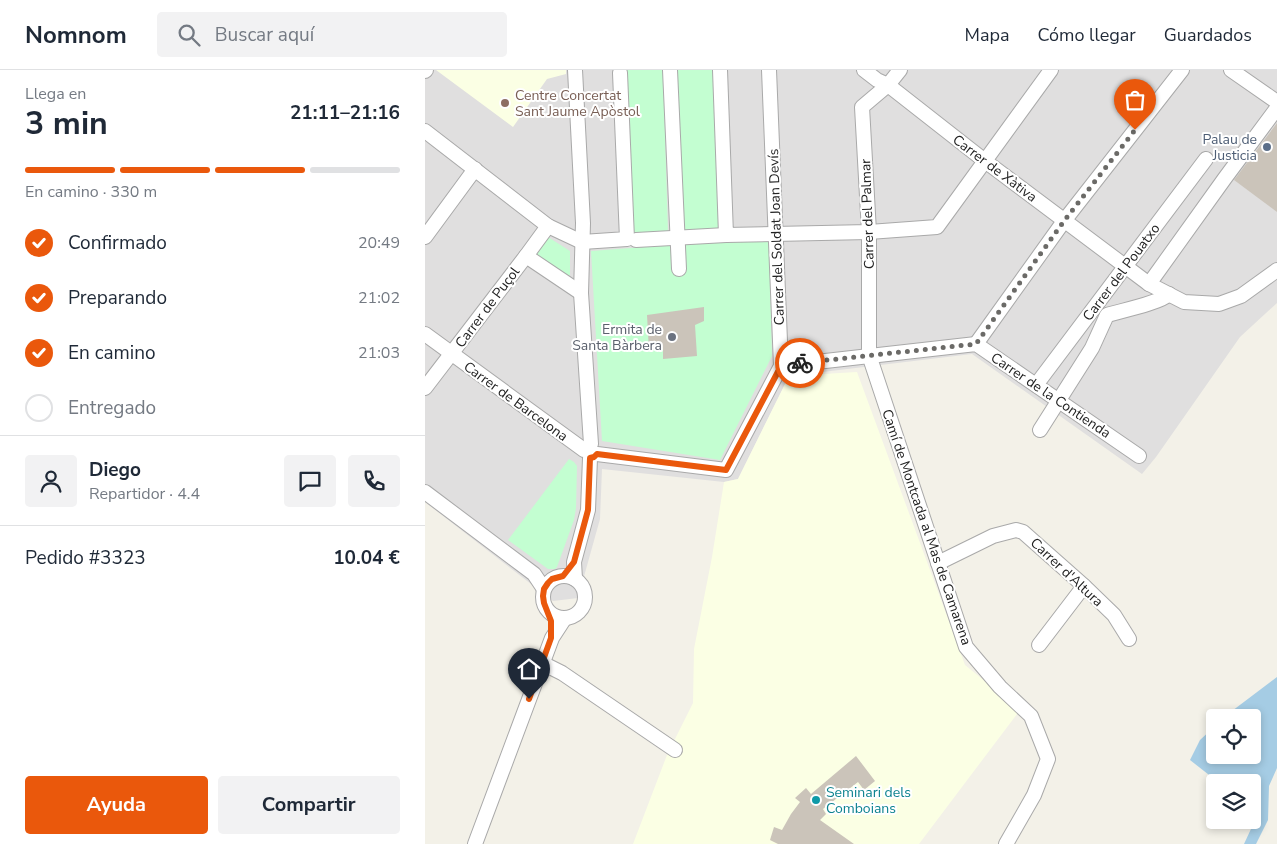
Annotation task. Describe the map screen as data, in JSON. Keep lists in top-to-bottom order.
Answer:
{
  "streets": {
    "street": [
      "Carrer de Xàtiva",
      "Carrer del Palmar",
      "Carrer del Soldat Joan Devís",
      "Carrer del Pouatxo",
      "Carrer de Puçol",
      "Carrer de la Contienda",
      "Carrer de Barcelona",
      "Camí de Montcada al Mas de Camarena",
      "Carrer d'Altura"
    ]
  },
  "crossings": [
    ["Carrer de Xàtiva", "Carrer del Palmar"],
    ["Carrer de Xàtiva", "Carrer del Pouatxo"],
    ["Carrer del Palmar", "Camí de Montcada al Mas de Camarena"],
    ["Carrer del Pouatxo", "Carrer de la Contienda"],
    ["Carrer de Puçol", "Carrer de Barcelona"],
    ["Camí de Montcada al Mas de Camarena", "Carrer d'Altura"]
  ],
  "places": [
    "Centre Concertat Sant Jaume Apòstol",
    "Palau de Justicia",
    "Ermita de Santa Bàrbera",
    "Seminari dels Comboians"
  ],
  "page": {
    "header": "Nomnom",
    "search": "Buscar aquí",
    "nav": ["Mapa", "Cómo llegar", "Guardados"],
    "heading": ["3 min", "Llega en", "21:11–21:16"],
    "panel": [
      "Diego",
      "Repartidor · 4.4",
      "Pedido #3323",
      "10.04 €"
    ],
    "bar": "En camino · 330 m",
    "list": [
      ["Confirmado", "20:49"],
      ["Preparando", "21:02"],
      ["En camino", "21:03"],
      "Entregado"
    ],
    "buttons": ["Ayuda", "Compartir"]
  }
}
